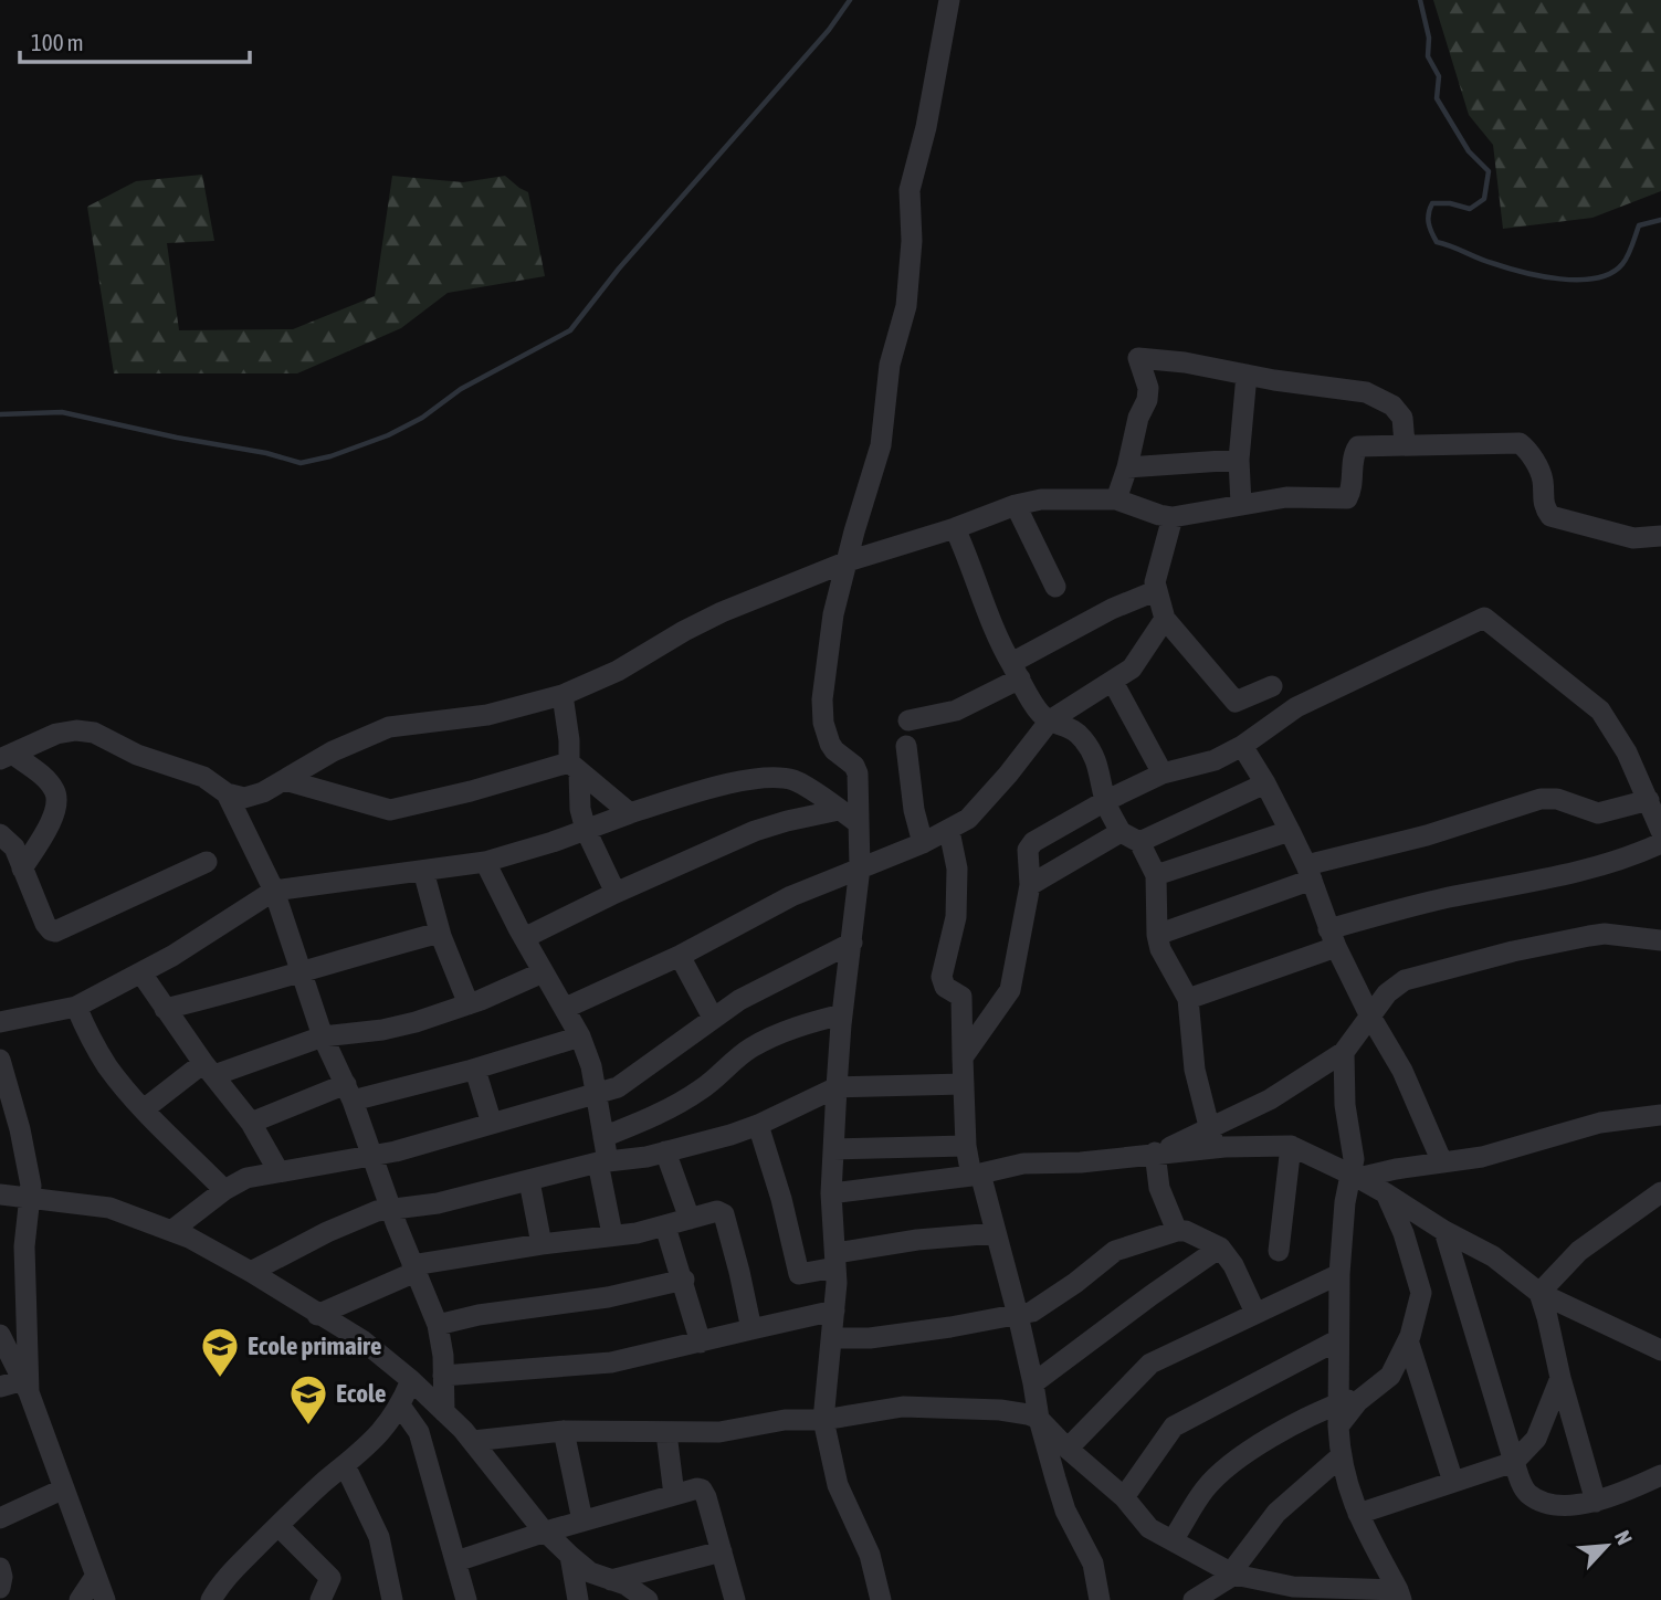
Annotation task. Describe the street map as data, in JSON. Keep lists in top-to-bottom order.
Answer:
{
  "places": {
    "school or university": ["Ecole primaire", "Ecole"]
  },
  "scale_bar": "100 m",
  "north": "top right"
}
